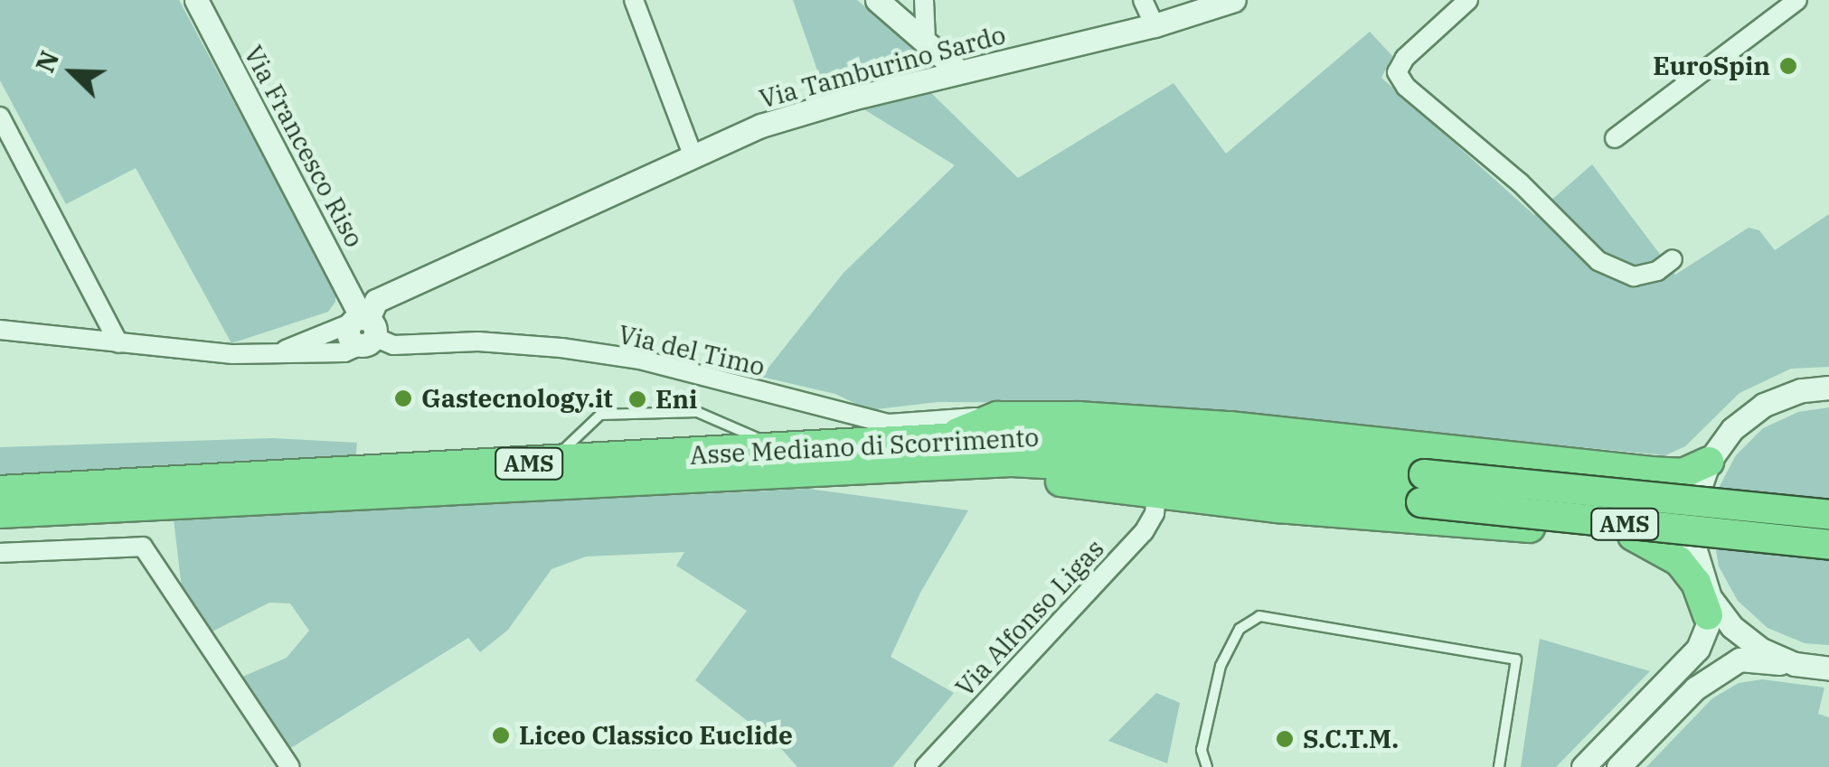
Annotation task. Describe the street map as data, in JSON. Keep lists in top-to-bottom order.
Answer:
{
  "streets": {
    "highway": ["Asse Mediano di Scorrimento", "AMS"],
    "street": [
      "Via Tamburino Sardo",
      "Via Francesco Riso",
      "Via del Timo",
      "Via Alfonso Ligas"
    ]
  },
  "crossings": [
    ["Via Tamburino Sardo", "Via Francesco Riso"],
    ["Via Tamburino Sardo", "Via del Timo"],
    ["Via Francesco Riso", "Via del Timo"]
  ],
  "places": [
    "EuroSpin",
    "Gastecnology.it",
    "Eni",
    "Liceo Classico Euclide",
    "S.C.T.M."
  ],
  "north": "top left"
}
